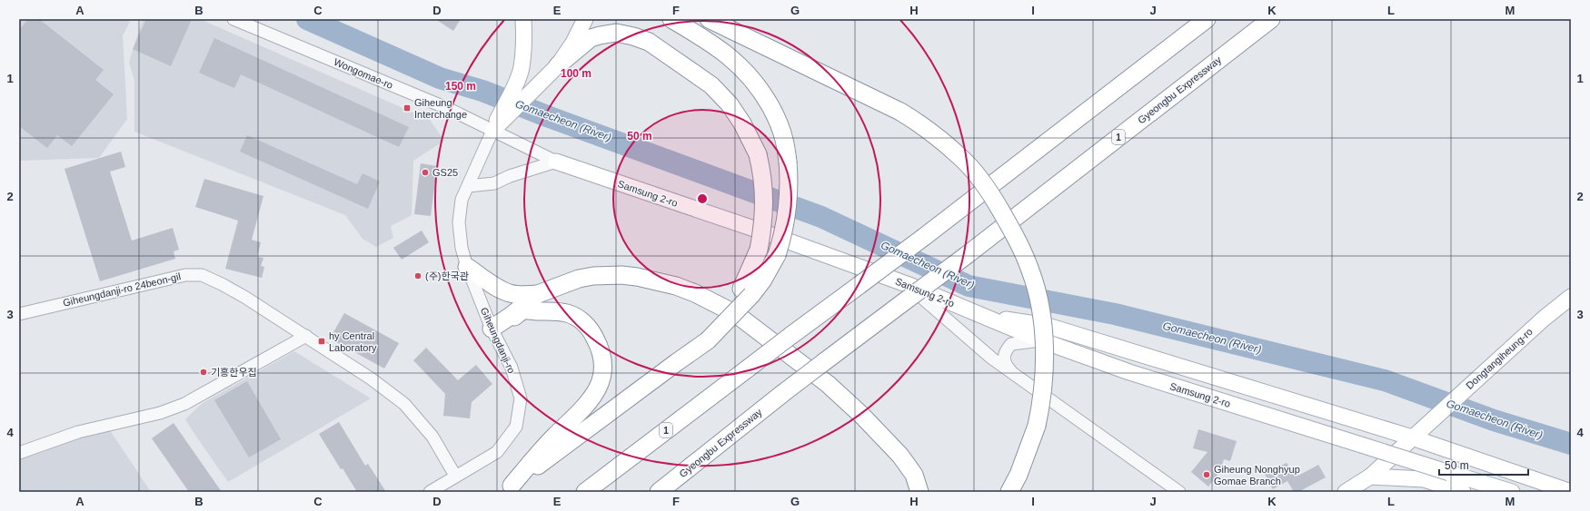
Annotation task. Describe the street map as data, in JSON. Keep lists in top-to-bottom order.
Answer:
{
  "streets": {
    "highway": ["Gyeongbu Expressway", "1"],
    "main road": ["Samsung 2-ro", "Dongtangiheung-ro"],
    "street": ["Wongomae-ro", "Giheungdanji-ro 24beon-gil", "Giheungdanji-ro"]
  },
  "crossings": [
    ["Wongomae-ro", "Samsung 2-ro"],
    ["Wongomae-ro", "Giheungdanji-ro"],
    ["Samsung 2-ro", "Giheungdanji-ro"],
    ["Giheungdanji-ro 24beon-gil", "Giheungdanji-ro"]
  ],
  "water": ["Gomaecheon (River)"],
  "places": {
    "transit": ["Giheung Interchange", "hy Central Laboratory"],
    "other": [
      "GS25",
      "(주)한국관",
      "기흥한우집",
      "Giheung Nonghyup Gomae Branch"
    ]
  },
  "scale_bar": "50 m",
  "grid": {
    "columns": [
      "A",
      "B",
      "C",
      "D",
      "E",
      "F",
      "G",
      "H",
      "I",
      "J",
      "K",
      "L",
      "M"
    ],
    "rows": [
      "1",
      "2",
      "3",
      "4"
    ]
  },
  "rings": ["100 m", "150 m", "50 m"]
}
